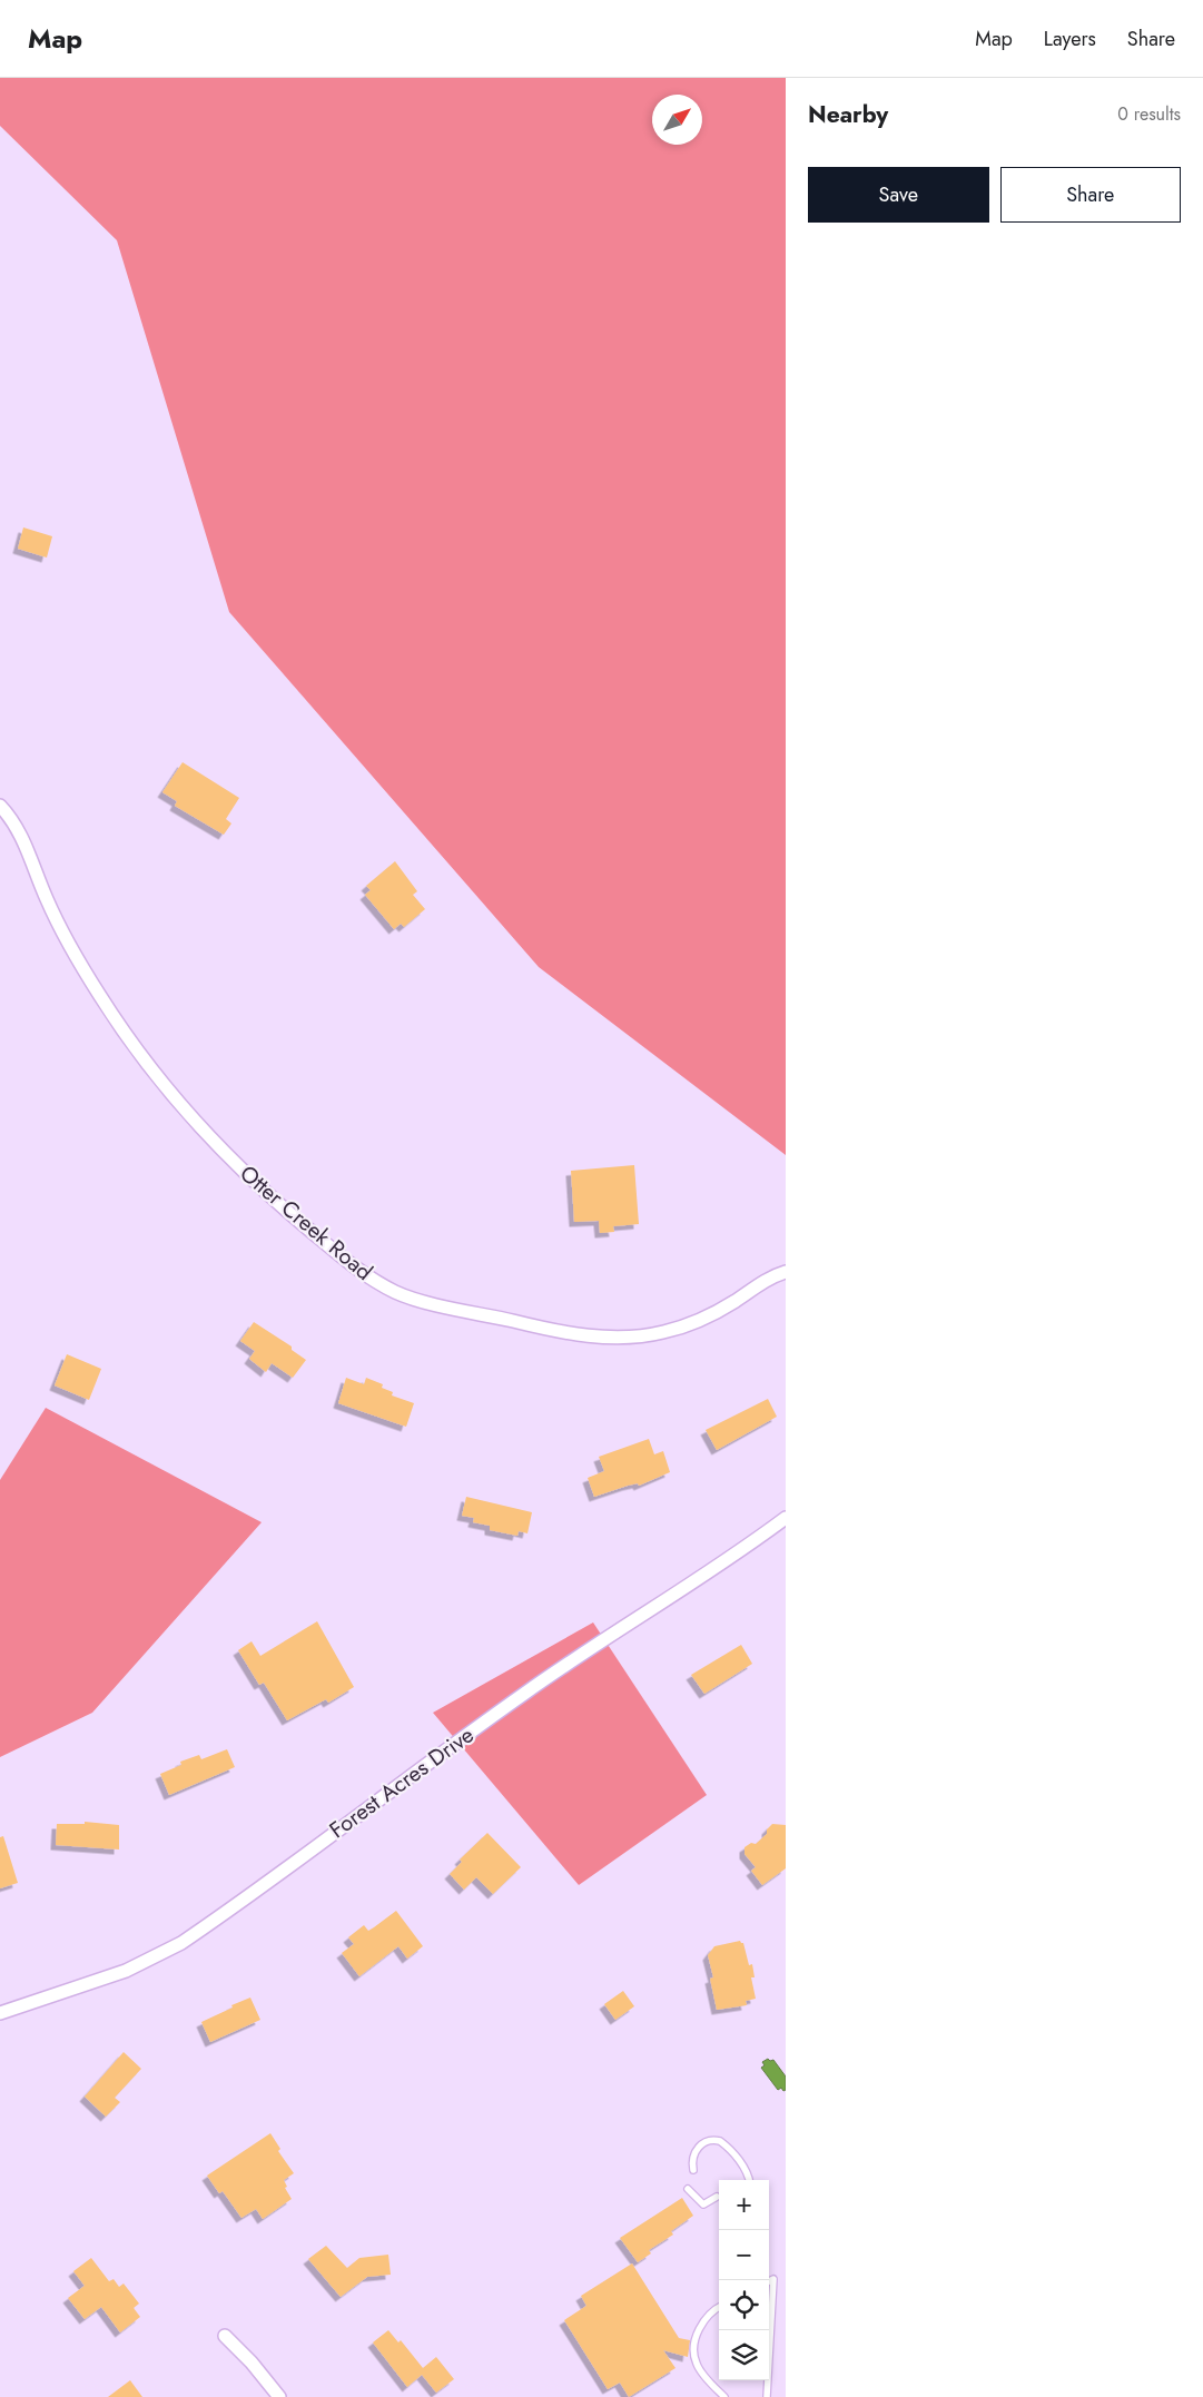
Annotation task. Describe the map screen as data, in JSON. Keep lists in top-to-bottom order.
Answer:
{
  "streets": {
    "street": ["Otter Creek Road", "Forest Acres Drive"]
  },
  "north": "top right",
  "page": {
    "header": "Map",
    "nav": ["Map", "Layers", "Share"],
    "heading": ["Nearby", "0 results"],
    "buttons": ["Save", "Share"],
    "map_buttons": ["+", "−"]
  }
}
